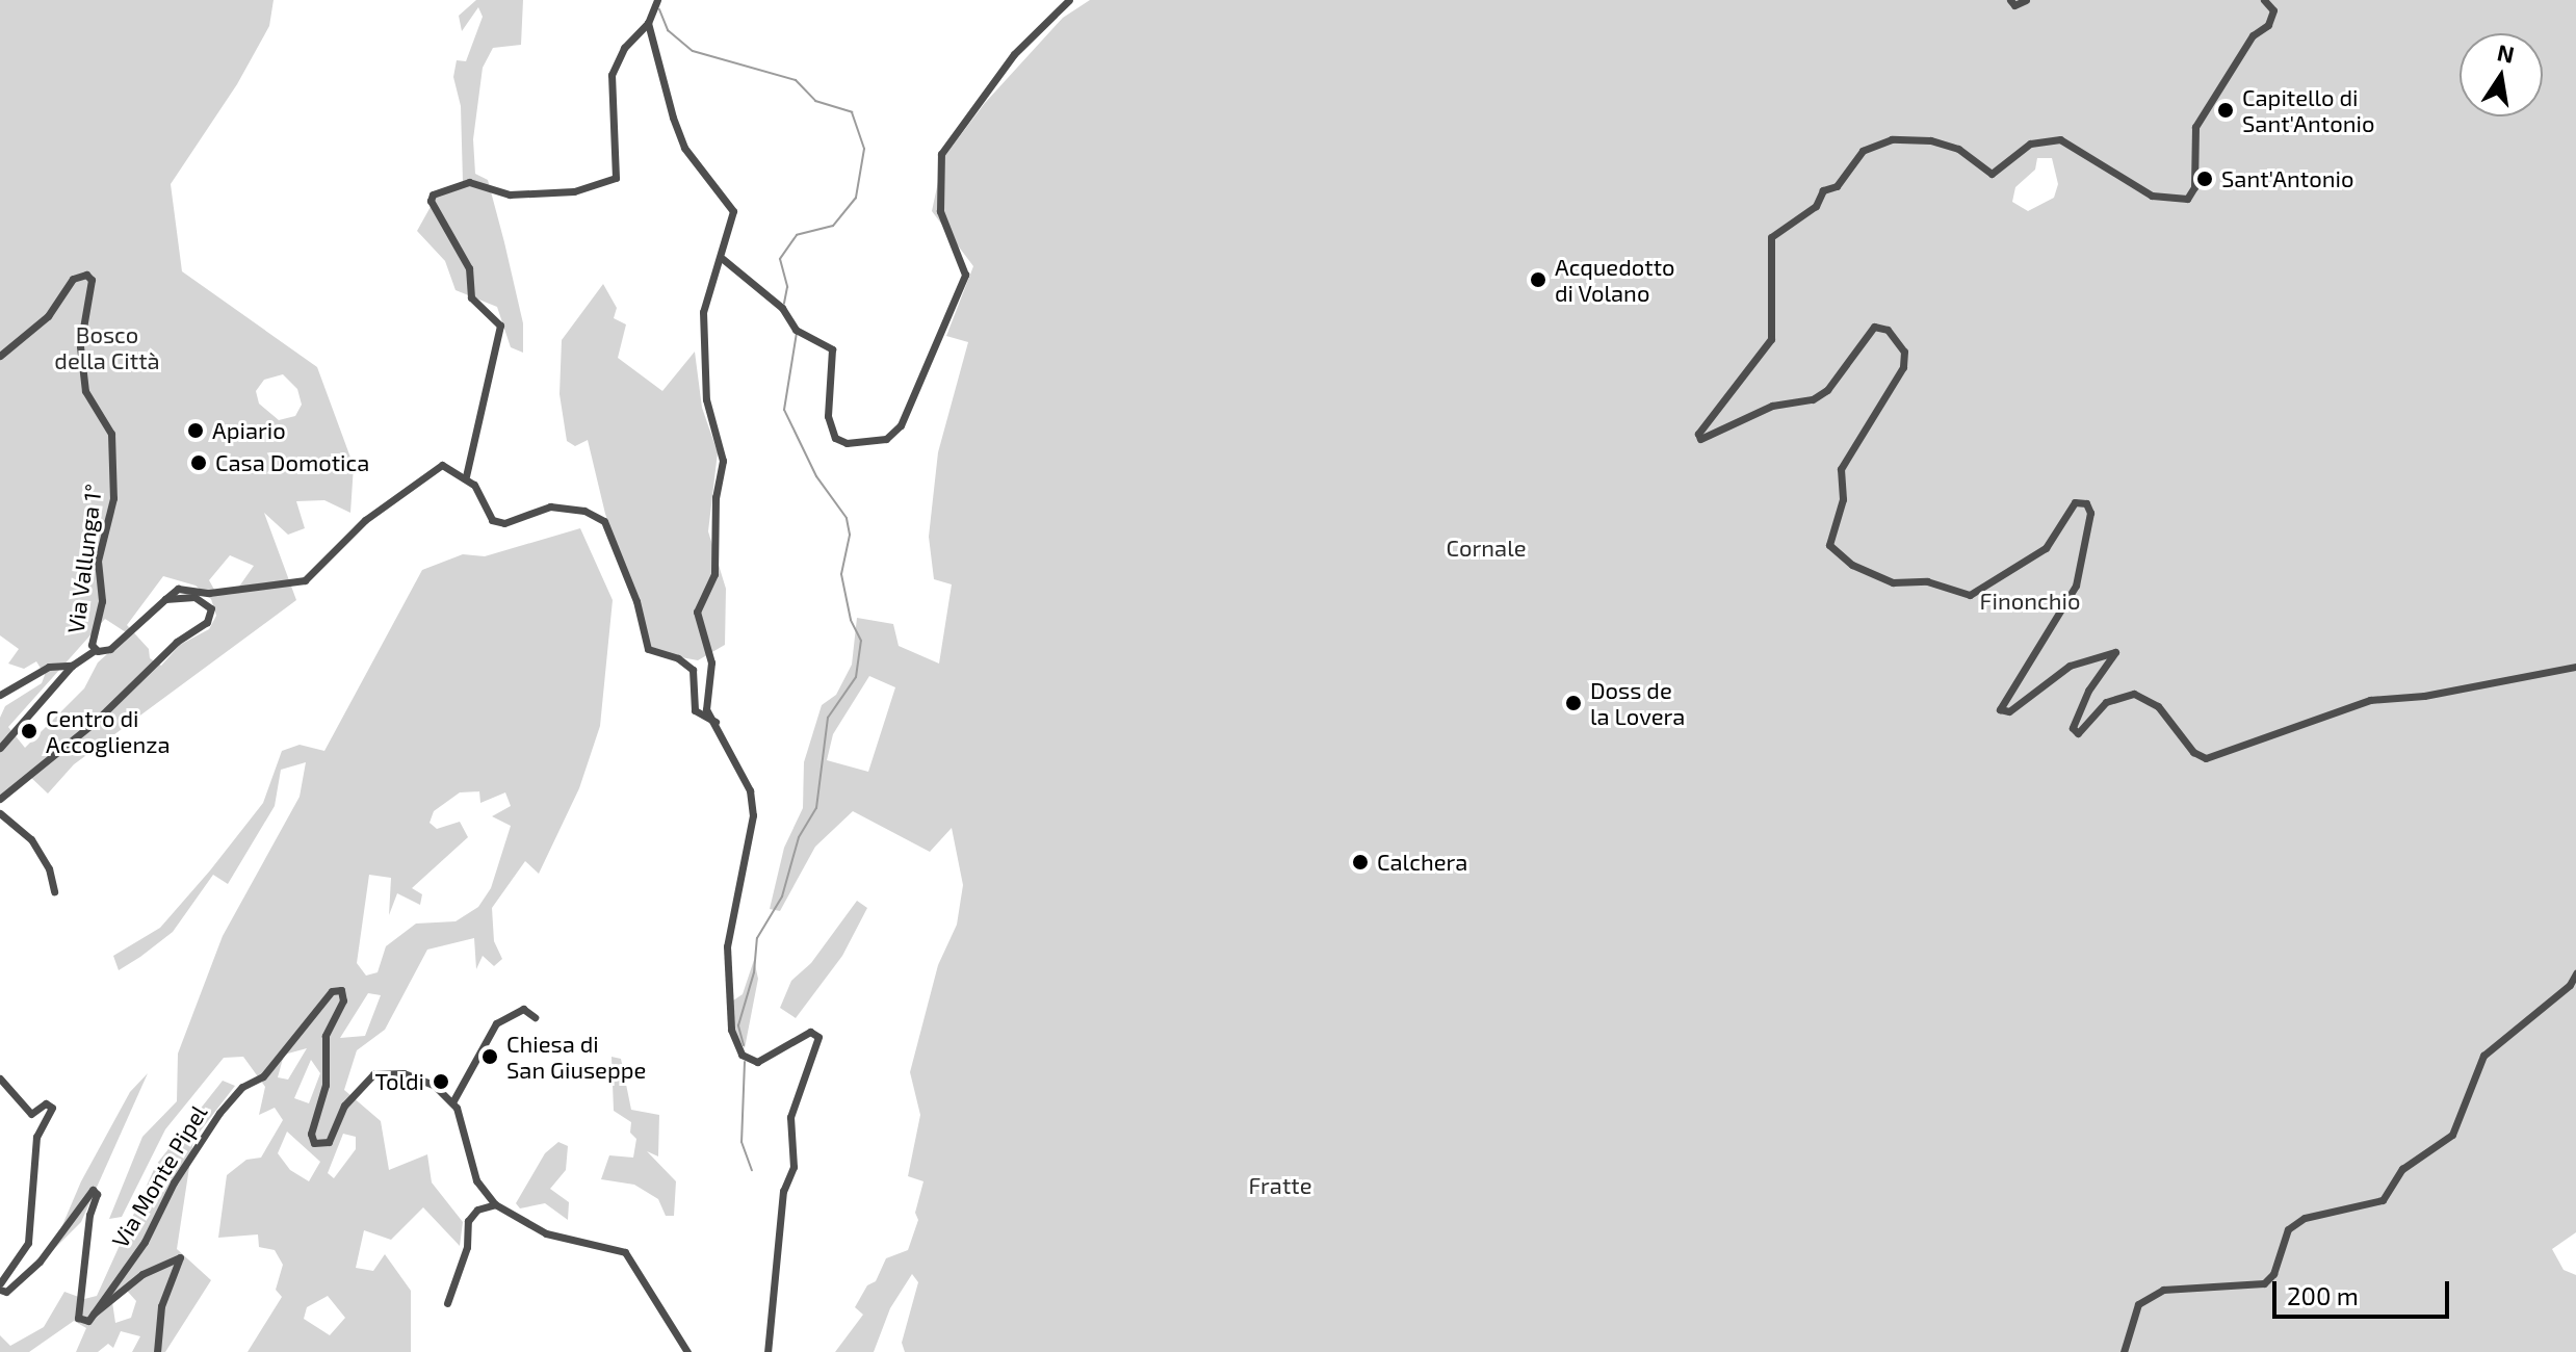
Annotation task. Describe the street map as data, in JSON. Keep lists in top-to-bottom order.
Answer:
{
  "streets": {
    "street": ["Via Vallunga 1°", "Via Monte Pipel"]
  },
  "parks": [
    "Bosco della Città",
    "Cornale",
    "Finonchio",
    "Fratte"
  ],
  "places": [
    "Capitello di Sant'Antonio",
    "Sant'Antonio",
    "Acquedotto di Volano",
    "Apiario",
    "Casa Domotica",
    "Doss de la Lovera",
    "Centro di Accoglienza",
    "Calchera",
    "Chiesa di San Giuseppe",
    "Toldi"
  ],
  "scale_bar": "200 m",
  "north": "top"
}
